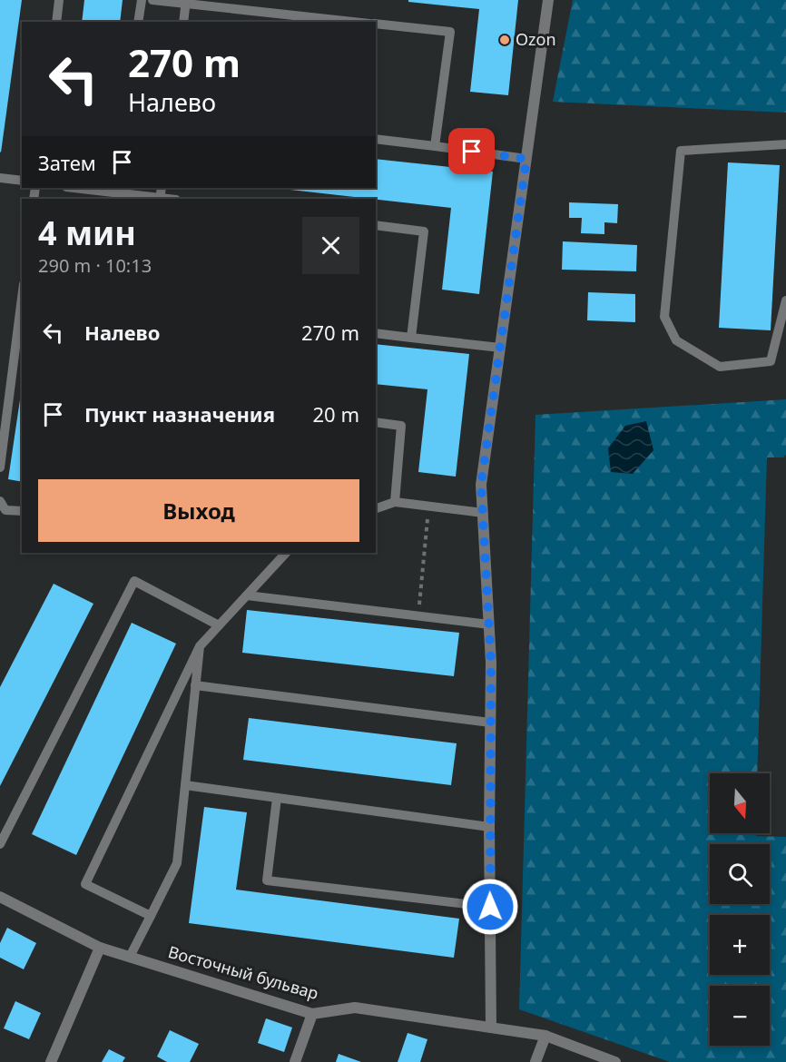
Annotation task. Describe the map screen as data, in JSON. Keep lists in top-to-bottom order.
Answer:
{
  "streets": {
    "street": ["Восточный бульвар"]
  },
  "places": ["Ozon"],
  "north": "bottom",
  "page": {
    "turn": ["270 m", "Налево"],
    "then": "Затем",
    "heading": ["4 мин", "290 m · 10:13"],
    "list": [
      {
        "name": "Налево",
        "value": "270 m"
      },
      {
        "name": "Пункт назначения",
        "value": "20 m"
      }
    ],
    "buttons": "Выход",
    "map_buttons": ["+", "−"]
  }
}
